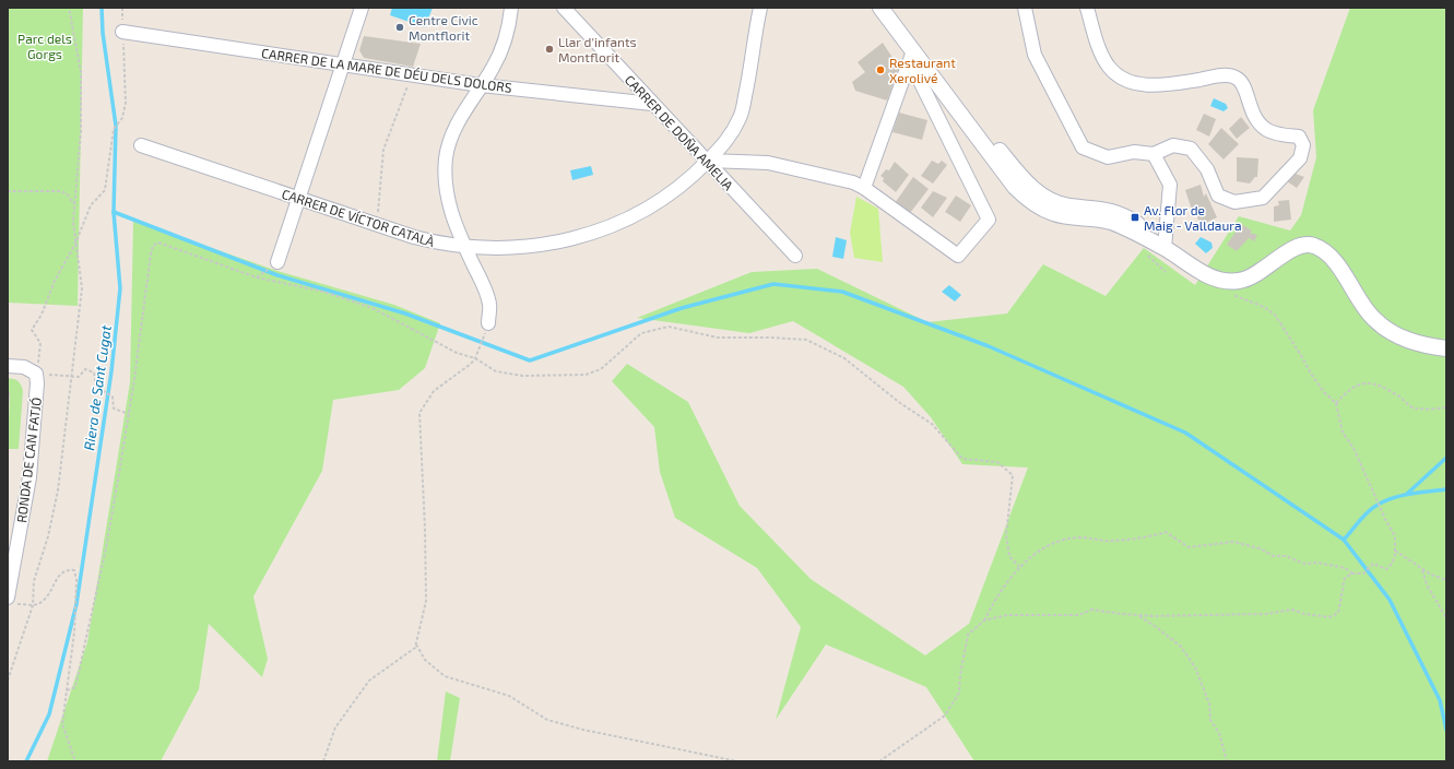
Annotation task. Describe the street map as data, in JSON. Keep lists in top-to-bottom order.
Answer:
{
  "streets": {
    "street": [
      "CARRER DE LA MARE DE DÉU DELS DOLORS",
      "CARRER DE DOÑA AMELIA",
      "CARRER DE VÍCTOR CATALÀ",
      "RONDA DE CAN FATJÓ"
    ]
  },
  "crossings": [
    ["CARRER DE LA MARE DE DÉU DELS DOLORS", "CARRER DE DOÑA AMELIA"],
    ["CARRER DE DOÑA AMELIA", "CARRER DE VÍCTOR CATALÀ"]
  ],
  "water": ["Riera de Sant Cugat"],
  "parks": ["Parc dels Gorgs"],
  "places": {
    "other": ["Centre Civic Montflorit", "Llar d'infants Montflorit", "Restaurant Xerolivé"],
    "transit": ["Av. Flor de Maig - Valldaura"]
  }
}
